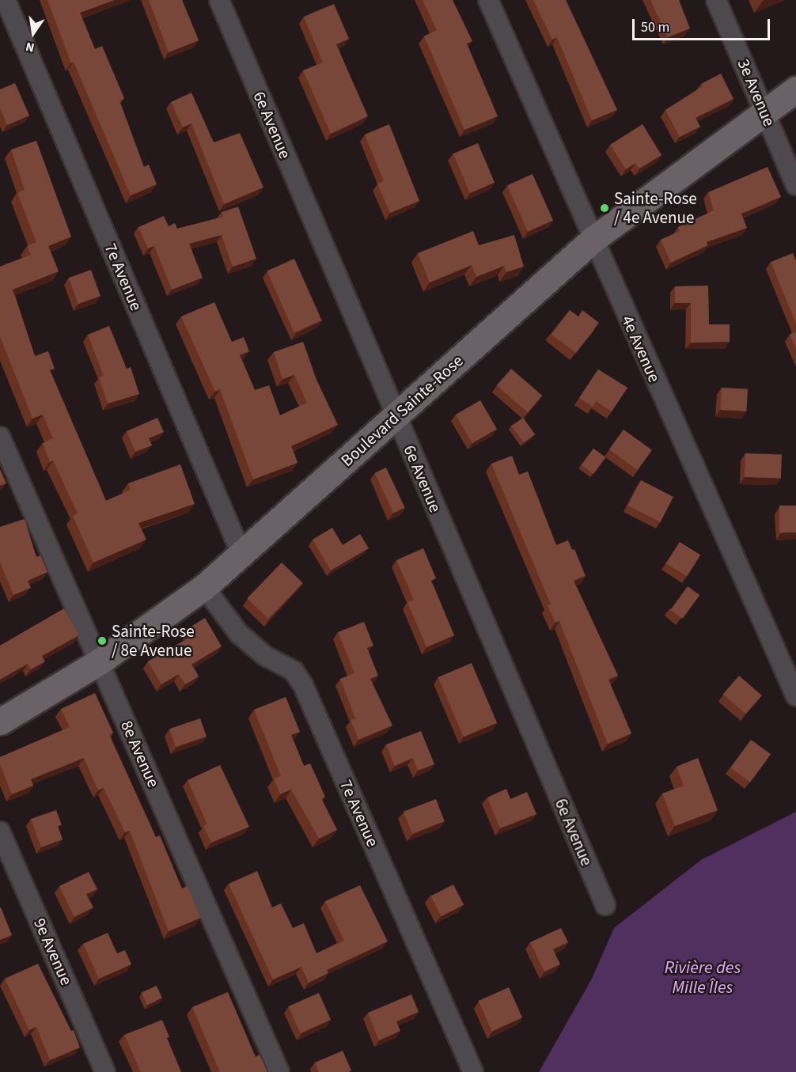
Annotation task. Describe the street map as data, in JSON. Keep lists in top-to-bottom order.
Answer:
{
  "streets": {
    "street": [
      "3e Avenue",
      "6e Avenue",
      "7e Avenue",
      "4e Avenue",
      "Boulevard Sainte-Rose",
      "8e Avenue",
      "9e Avenue"
    ]
  },
  "crossings": [
    ["3e Avenue", "Boulevard Sainte-Rose"],
    ["6e Avenue", "Boulevard Sainte-Rose"],
    ["7e Avenue", "Boulevard Sainte-Rose"],
    ["4e Avenue", "Boulevard Sainte-Rose"],
    ["Boulevard Sainte-Rose", "8e Avenue"]
  ],
  "water": ["Rivière des Mille Îles"],
  "places": ["Sainte-Rose / 4e Avenue", "Sainte-Rose / 8e Avenue"],
  "scale_bar": "50 m",
  "north": "bottom"
}
